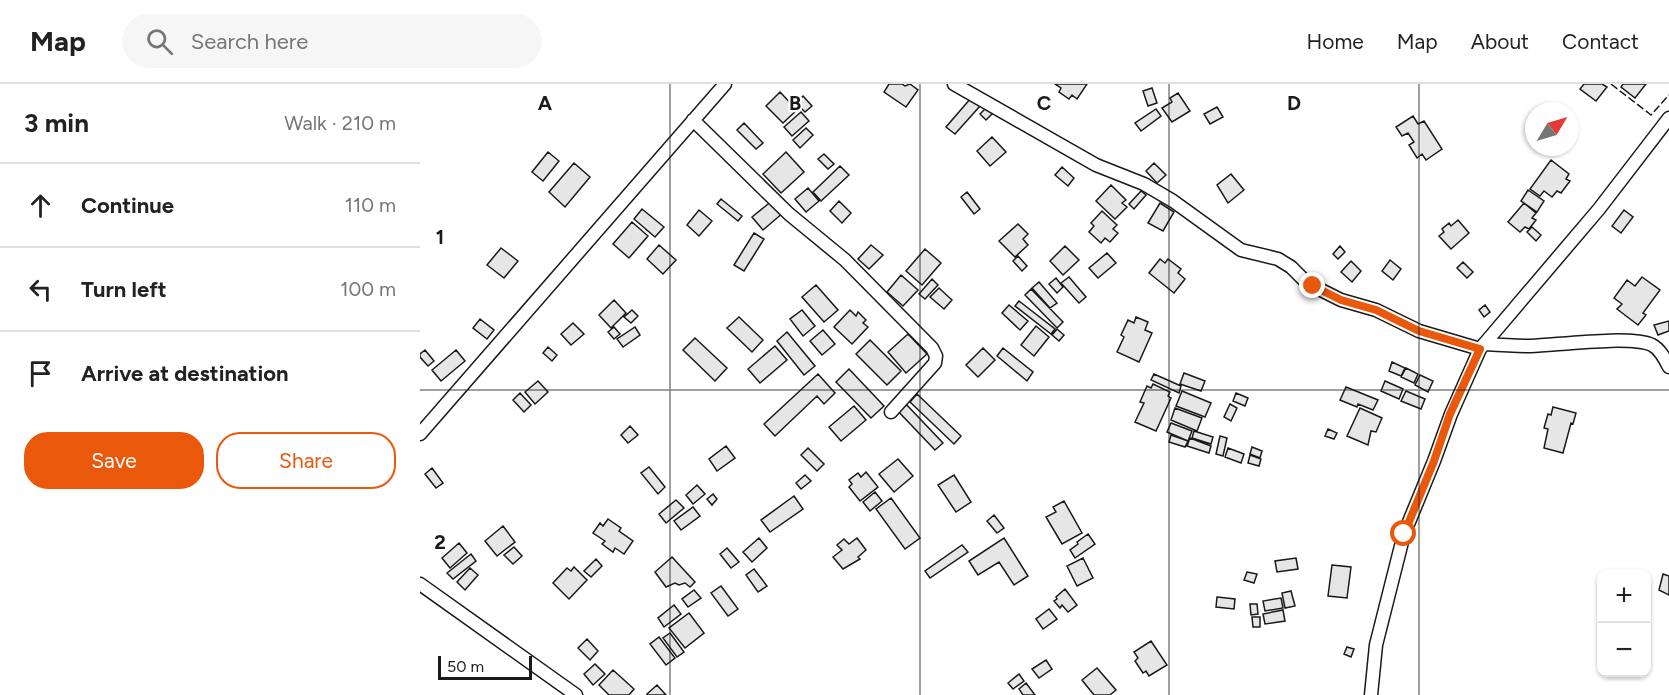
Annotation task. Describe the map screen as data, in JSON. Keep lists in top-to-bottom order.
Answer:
{
  "scale_bar": "50 m",
  "north": "top right",
  "page": {
    "header": "Map",
    "search": "Search here",
    "nav": [
      "Home",
      "Map",
      "About",
      "Contact"
    ],
    "heading": ["3 min", "Walk · 210 m"],
    "list": [
      ["Continue", "110 m"],
      ["Turn left", "100 m"],
      "Arrive at destination"
    ],
    "buttons": ["Save", "Share"],
    "map_buttons": ["+", "−"],
    "scale": "50 m"
  },
  "grid": {
    "columns": [
      "A",
      "B",
      "C",
      "D"
    ],
    "rows": ["1", "2"]
  }
}
